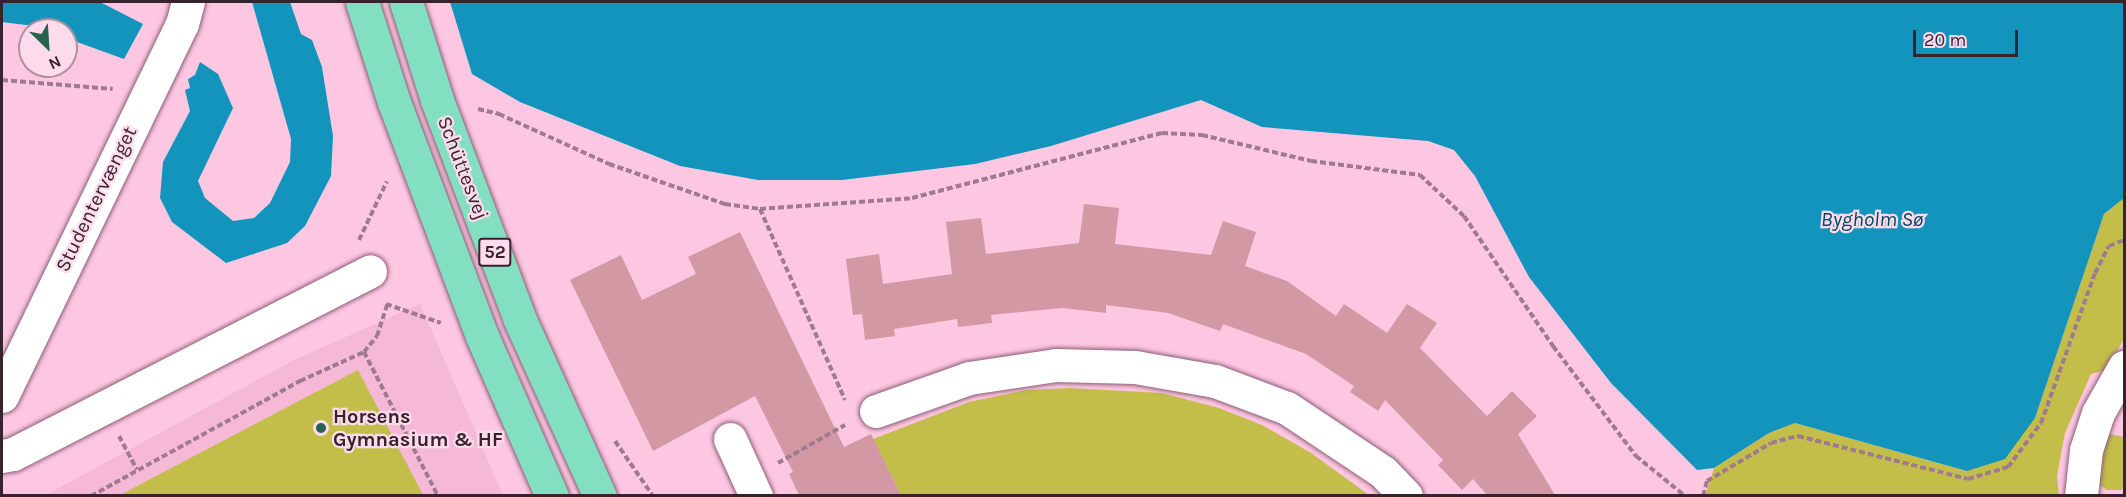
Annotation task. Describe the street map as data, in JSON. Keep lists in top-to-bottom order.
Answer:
{
  "streets": {
    "main road": ["Schüttesvej", "52"],
    "street": ["Studentervænget"]
  },
  "water": ["Bygholm Sø"],
  "places": ["Horsens Gymnasium & HF"],
  "scale_bar": "20 m",
  "north": "bottom right"
}
